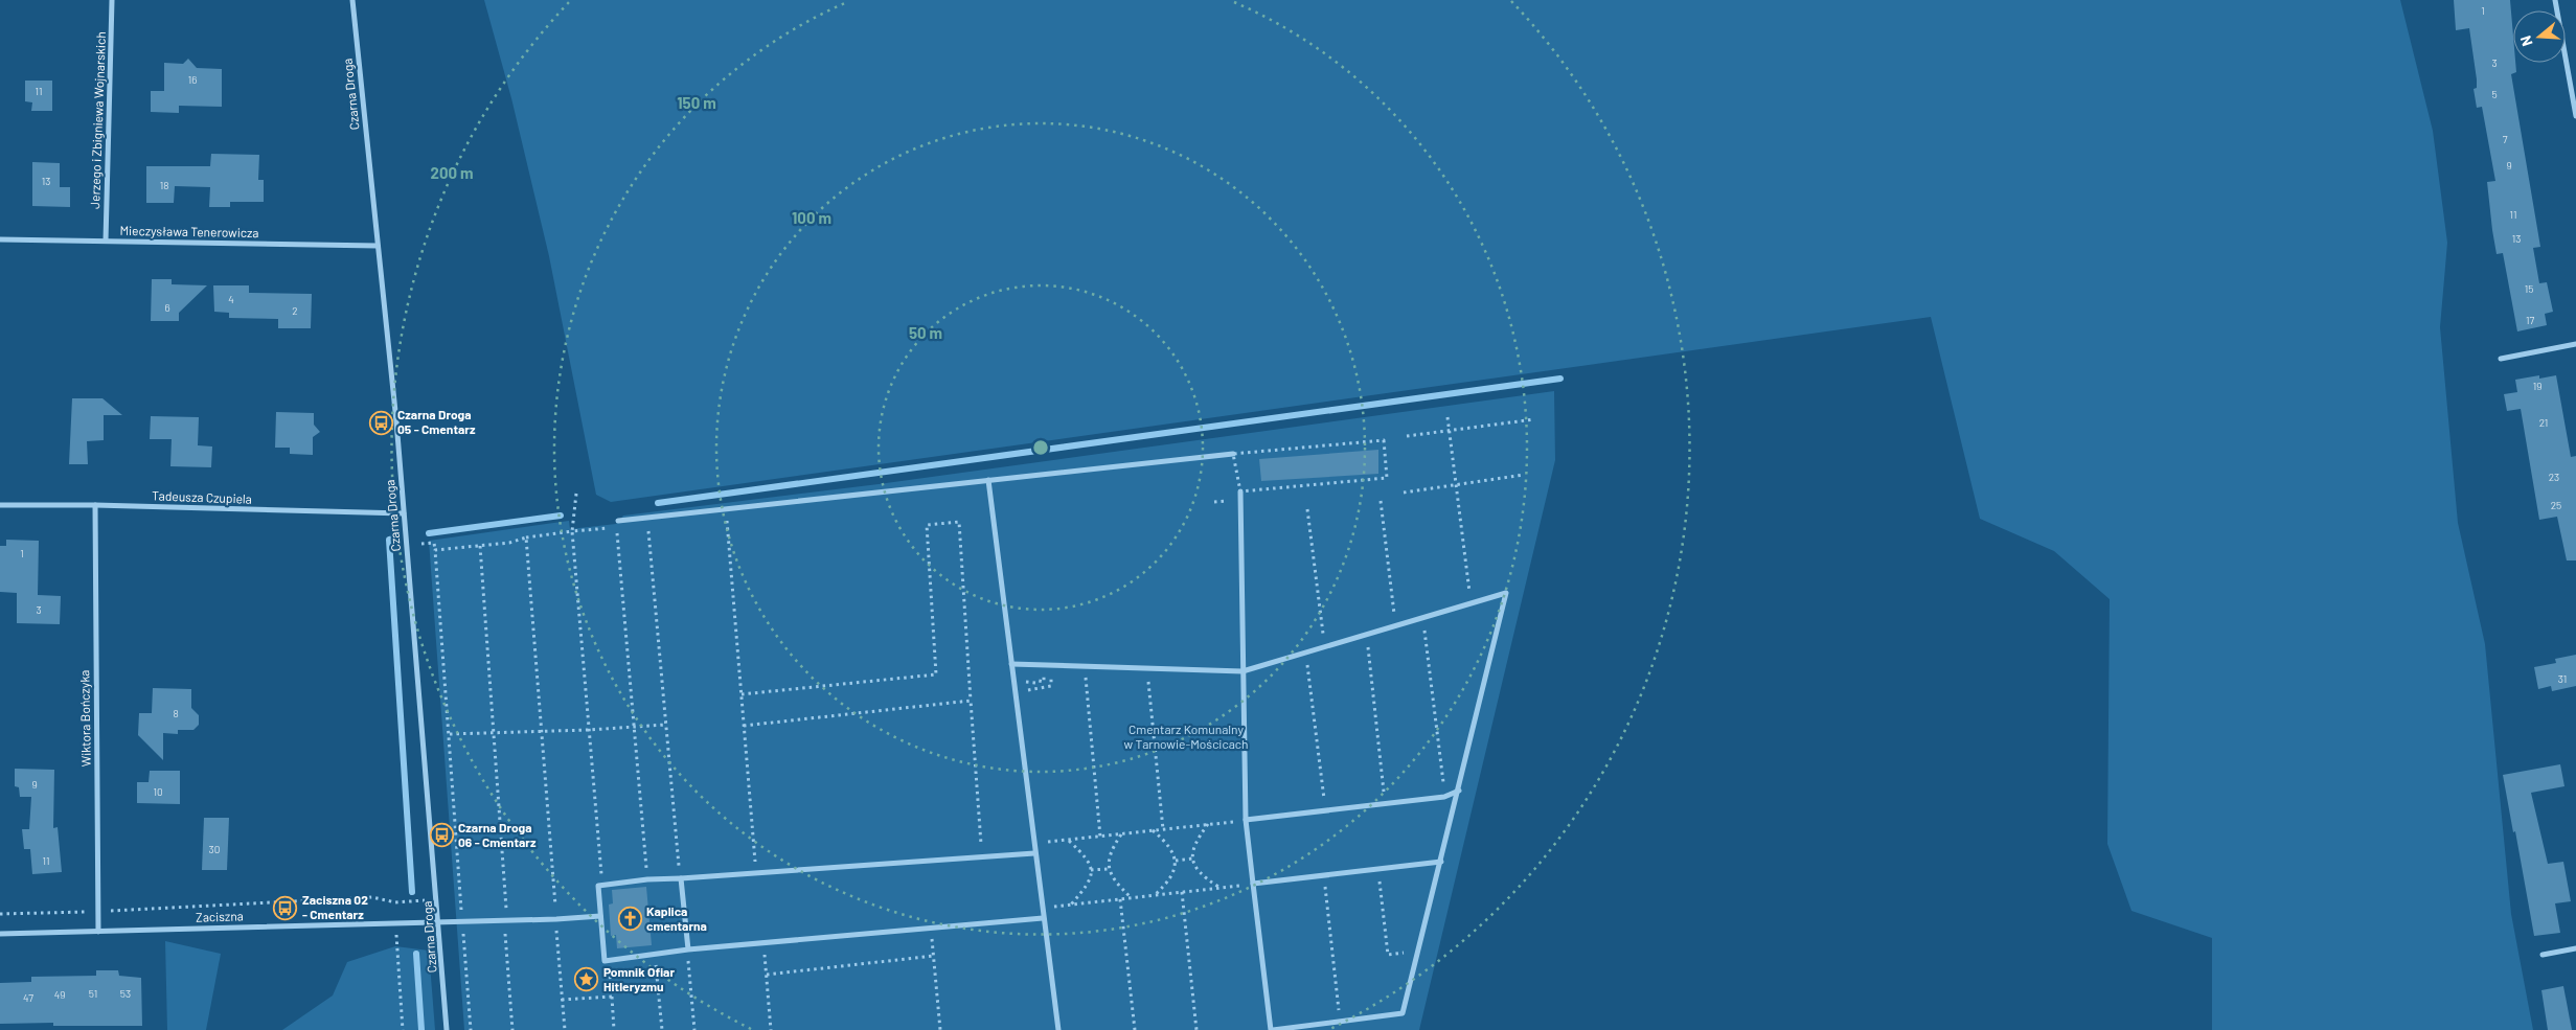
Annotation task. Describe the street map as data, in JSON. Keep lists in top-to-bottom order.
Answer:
{
  "streets": {
    "street": [
      "Czarna Droga",
      "Jerzego i Zbigniewa Wojnarskich",
      "Mieczysława Tenerowicza",
      "Tadeusza Czupiela",
      "Wiktora Bończyka",
      "Zaciszna"
    ]
  },
  "crossings": [
    ["Czarna Droga", "Mieczysława Tenerowicza"],
    ["Czarna Droga", "Tadeusza Czupiela"],
    ["Czarna Droga", "Zaciszna"],
    ["Jerzego i Zbigniewa Wojnarskich", "Mieczysława Tenerowicza"],
    ["Tadeusza Czupiela", "Wiktora Bończyka"],
    ["Wiktora Bończyka", "Zaciszna"]
  ],
  "parks": ["Cmentarz Komunalny w Tarnowie-Mościcach"],
  "places": {
    "bus stop": ["Czarna Droga 05 - Cmentarz", "Czarna Droga 06 - Cmentarz", "Zaciszna 02 - Cmentarz"],
    "church": ["Kaplica cmentarna"],
    "place": ["Pomnik Ofiar Hitleryzmu"]
  },
  "house_numbers": [
    "1",
    "3",
    "16",
    "11",
    "5",
    "7",
    "9",
    "13",
    "18",
    "11",
    "13",
    "15",
    "4",
    "6",
    "2",
    "17",
    "19",
    "21",
    "23",
    "25",
    "1",
    "3",
    "31",
    "8",
    "9",
    "10",
    "30",
    "11",
    "51",
    "53",
    "49",
    "47"
  ],
  "north": "left",
  "rings": [
    "150 m",
    "200 m",
    "100 m",
    "50 m"
  ]
}
